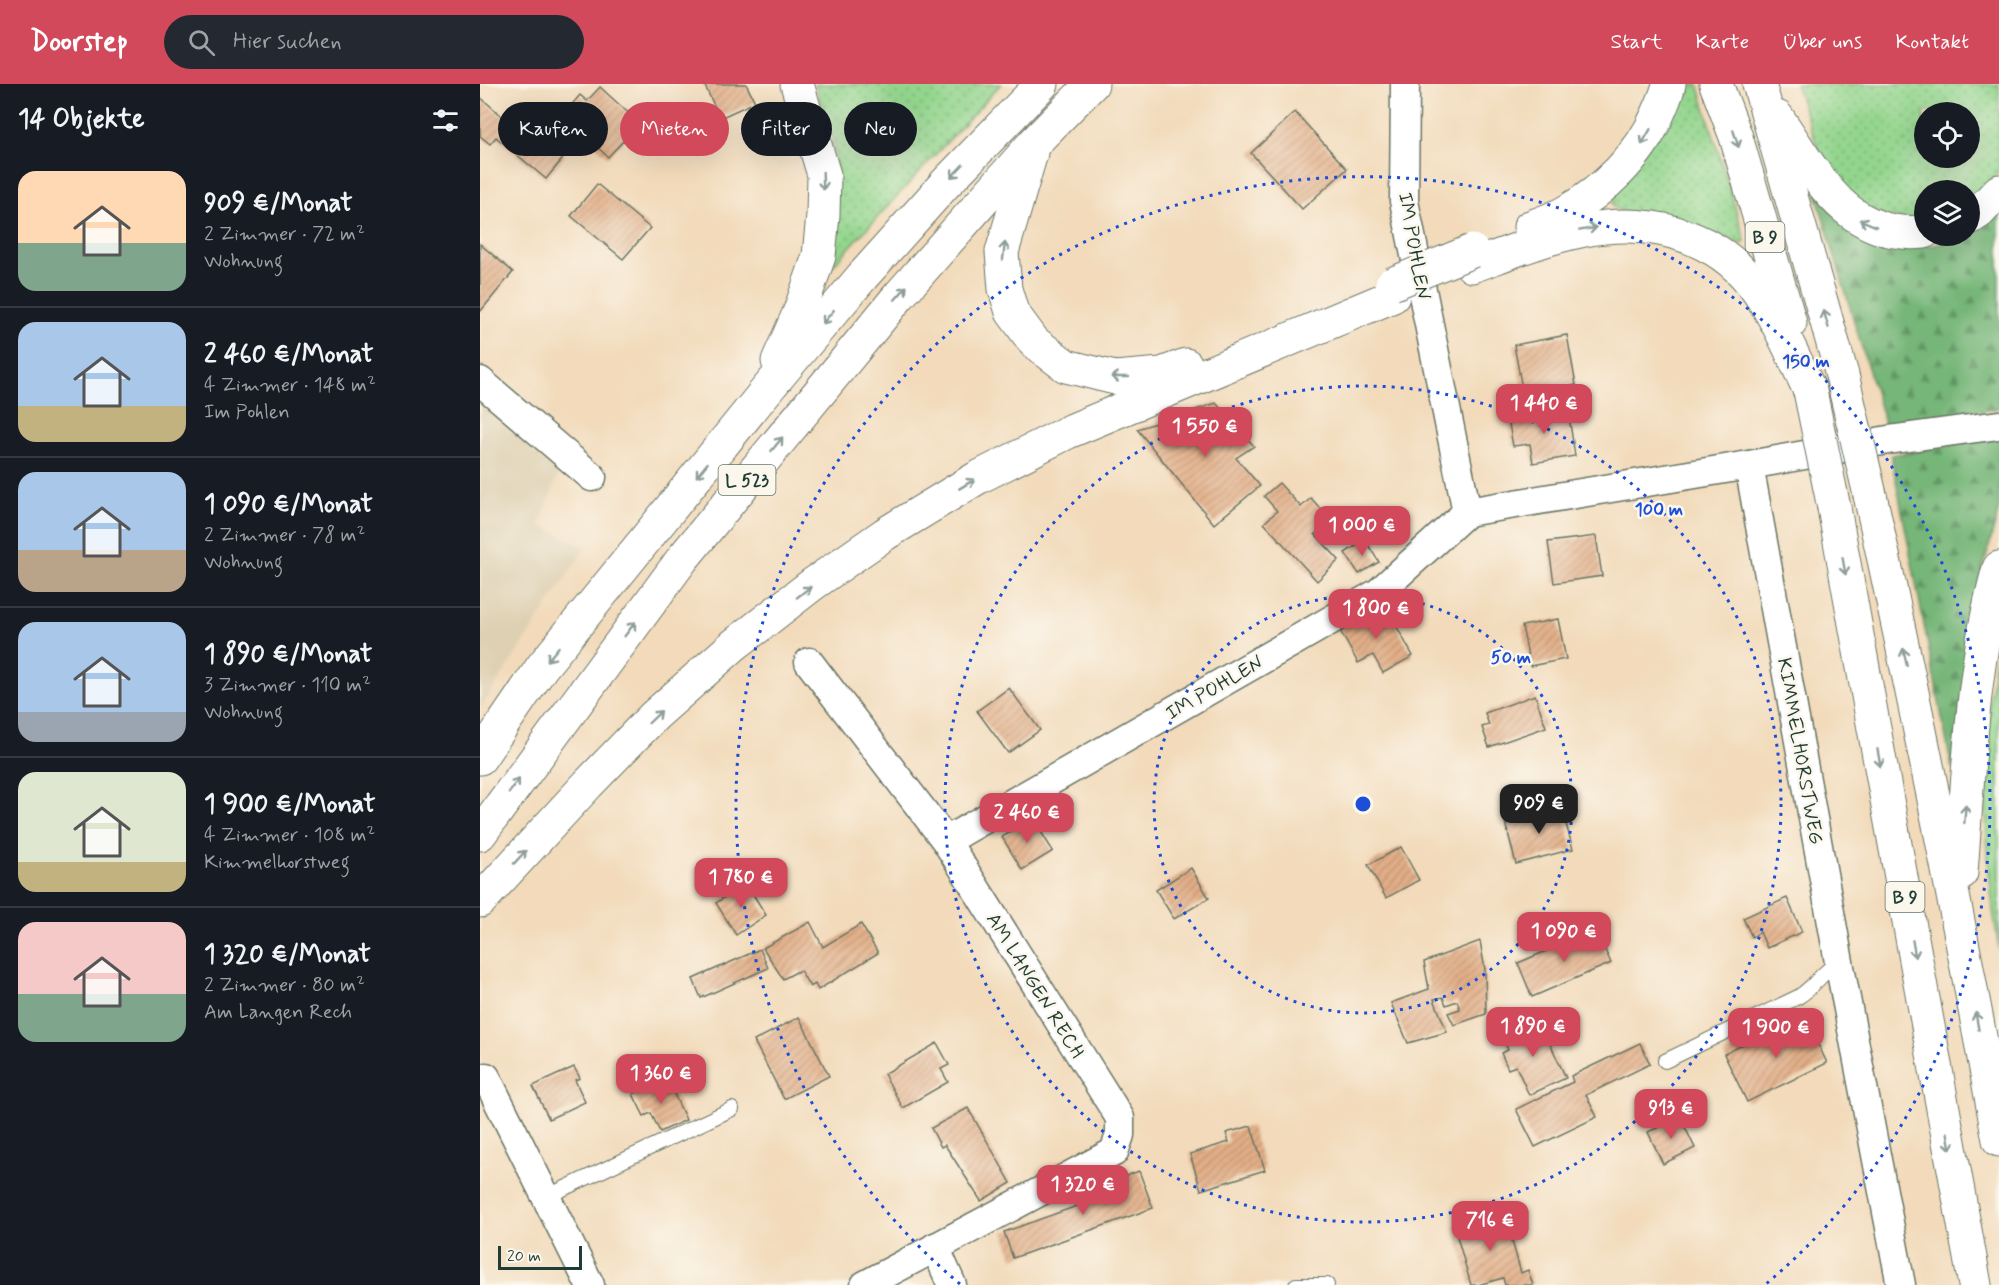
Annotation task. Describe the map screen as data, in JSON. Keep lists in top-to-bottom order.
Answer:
{
  "streets": {
    "highway": ["B 9", "L 523"],
    "street": ["IM POHLEN", "KIMMELHORSTWEG", "AM LANGEN RECH"]
  },
  "crossings": [
    ["IM POHLEN", "AM LANGEN RECH"]
  ],
  "scale_bar": "20 m",
  "page": {
    "header": "Doorstep",
    "search": "Hier suchen",
    "nav": [
      "Start",
      "Karte",
      "Über uns",
      "Kontakt"
    ],
    "heading": "14 Objekte",
    "chip": [
      "Kaufen",
      "Mieten",
      "Filter",
      "Neu"
    ],
    "list": [
      {
        "name": "909 €/Monat",
        "note": "2 Zimmer · 72 m² · Wohnung"
      },
      {
        "name": "2 460 €/Monat",
        "note": "4 Zimmer · 148 m² · Im Pohlen"
      },
      {
        "name": "1 090 €/Monat",
        "note": "2 Zimmer · 78 m² · Wohnung"
      },
      {
        "name": "1 890 €/Monat",
        "note": "3 Zimmer · 110 m² · Wohnung"
      },
      {
        "name": "1 900 €/Monat",
        "note": "4 Zimmer · 108 m² · Kimmelhorstweg"
      },
      {
        "name": "1 320 €/Monat",
        "note": "2 Zimmer · 80 m² · Am Langen Rech"
      }
    ],
    "price": [
      "1 440 €",
      "1 550 €",
      "1 000 €",
      "1 800 €",
      "909 €",
      "2 460 €",
      "1 780 €",
      "1 090 €",
      "1 890 €",
      "1 900 €",
      "1 360 €",
      "913 €",
      "1 320 €",
      "716 €"
    ],
    "scale": "20 m"
  },
  "rings": ["150 m", "100 m", "50 m"]
}
